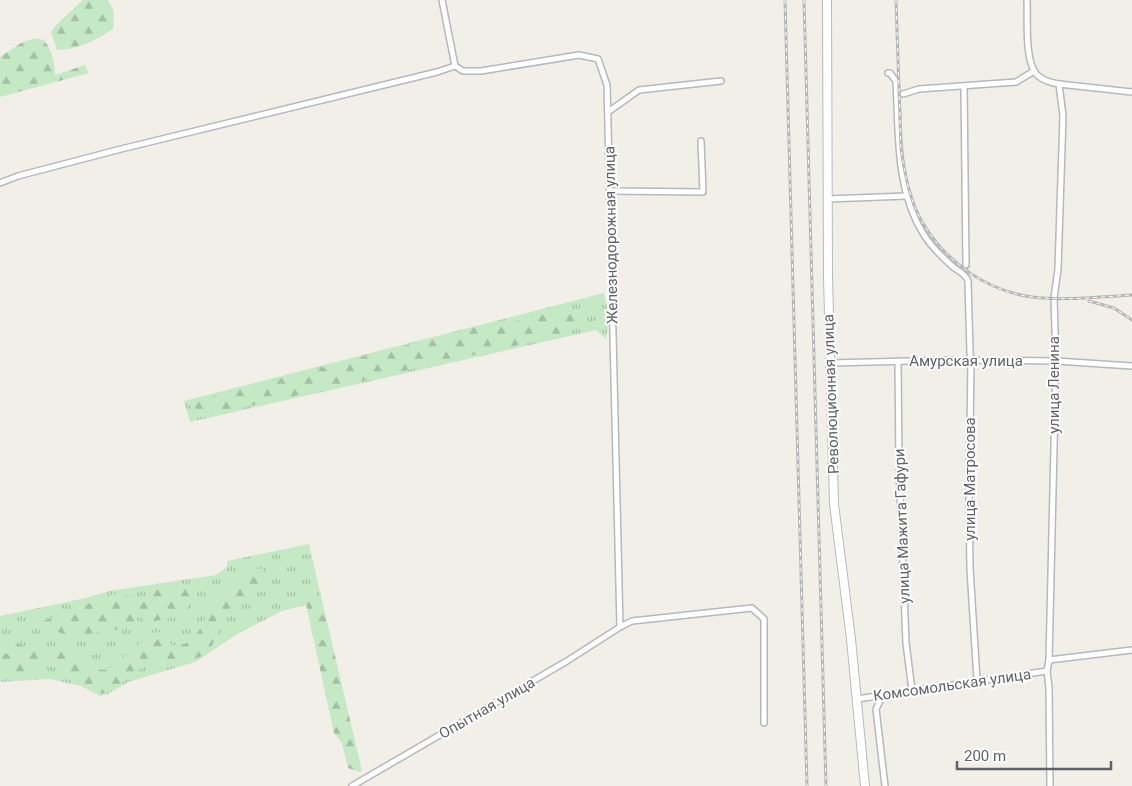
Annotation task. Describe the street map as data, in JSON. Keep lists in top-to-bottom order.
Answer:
{
  "streets": {
    "main road": ["Революционная улица"],
    "street": [
      "Железнодорожная улица",
      "Амурская улица",
      "улица Ленина",
      "улица Матросова",
      "улица Мажита Гафури",
      "Комсомольская улица",
      "Опытная улица"
    ]
  },
  "crossings": [
    ["Железнодорожная улица", "Опытная улица"],
    ["Амурская улица", "улица Ленина"],
    ["Амурская улица", "Революционная улица"],
    ["Амурская улица", "улица Матросова"],
    ["Амурская улица", "улица Мажита Гафури"],
    ["улица Ленина", "Комсомольская улица"],
    ["Революционная улица", "Комсомольская улица"],
    ["улица Матросова", "Комсомольская улица"],
    ["улица Мажита Гафури", "Комсомольская улица"]
  ],
  "scale_bar": "200 m"
}
